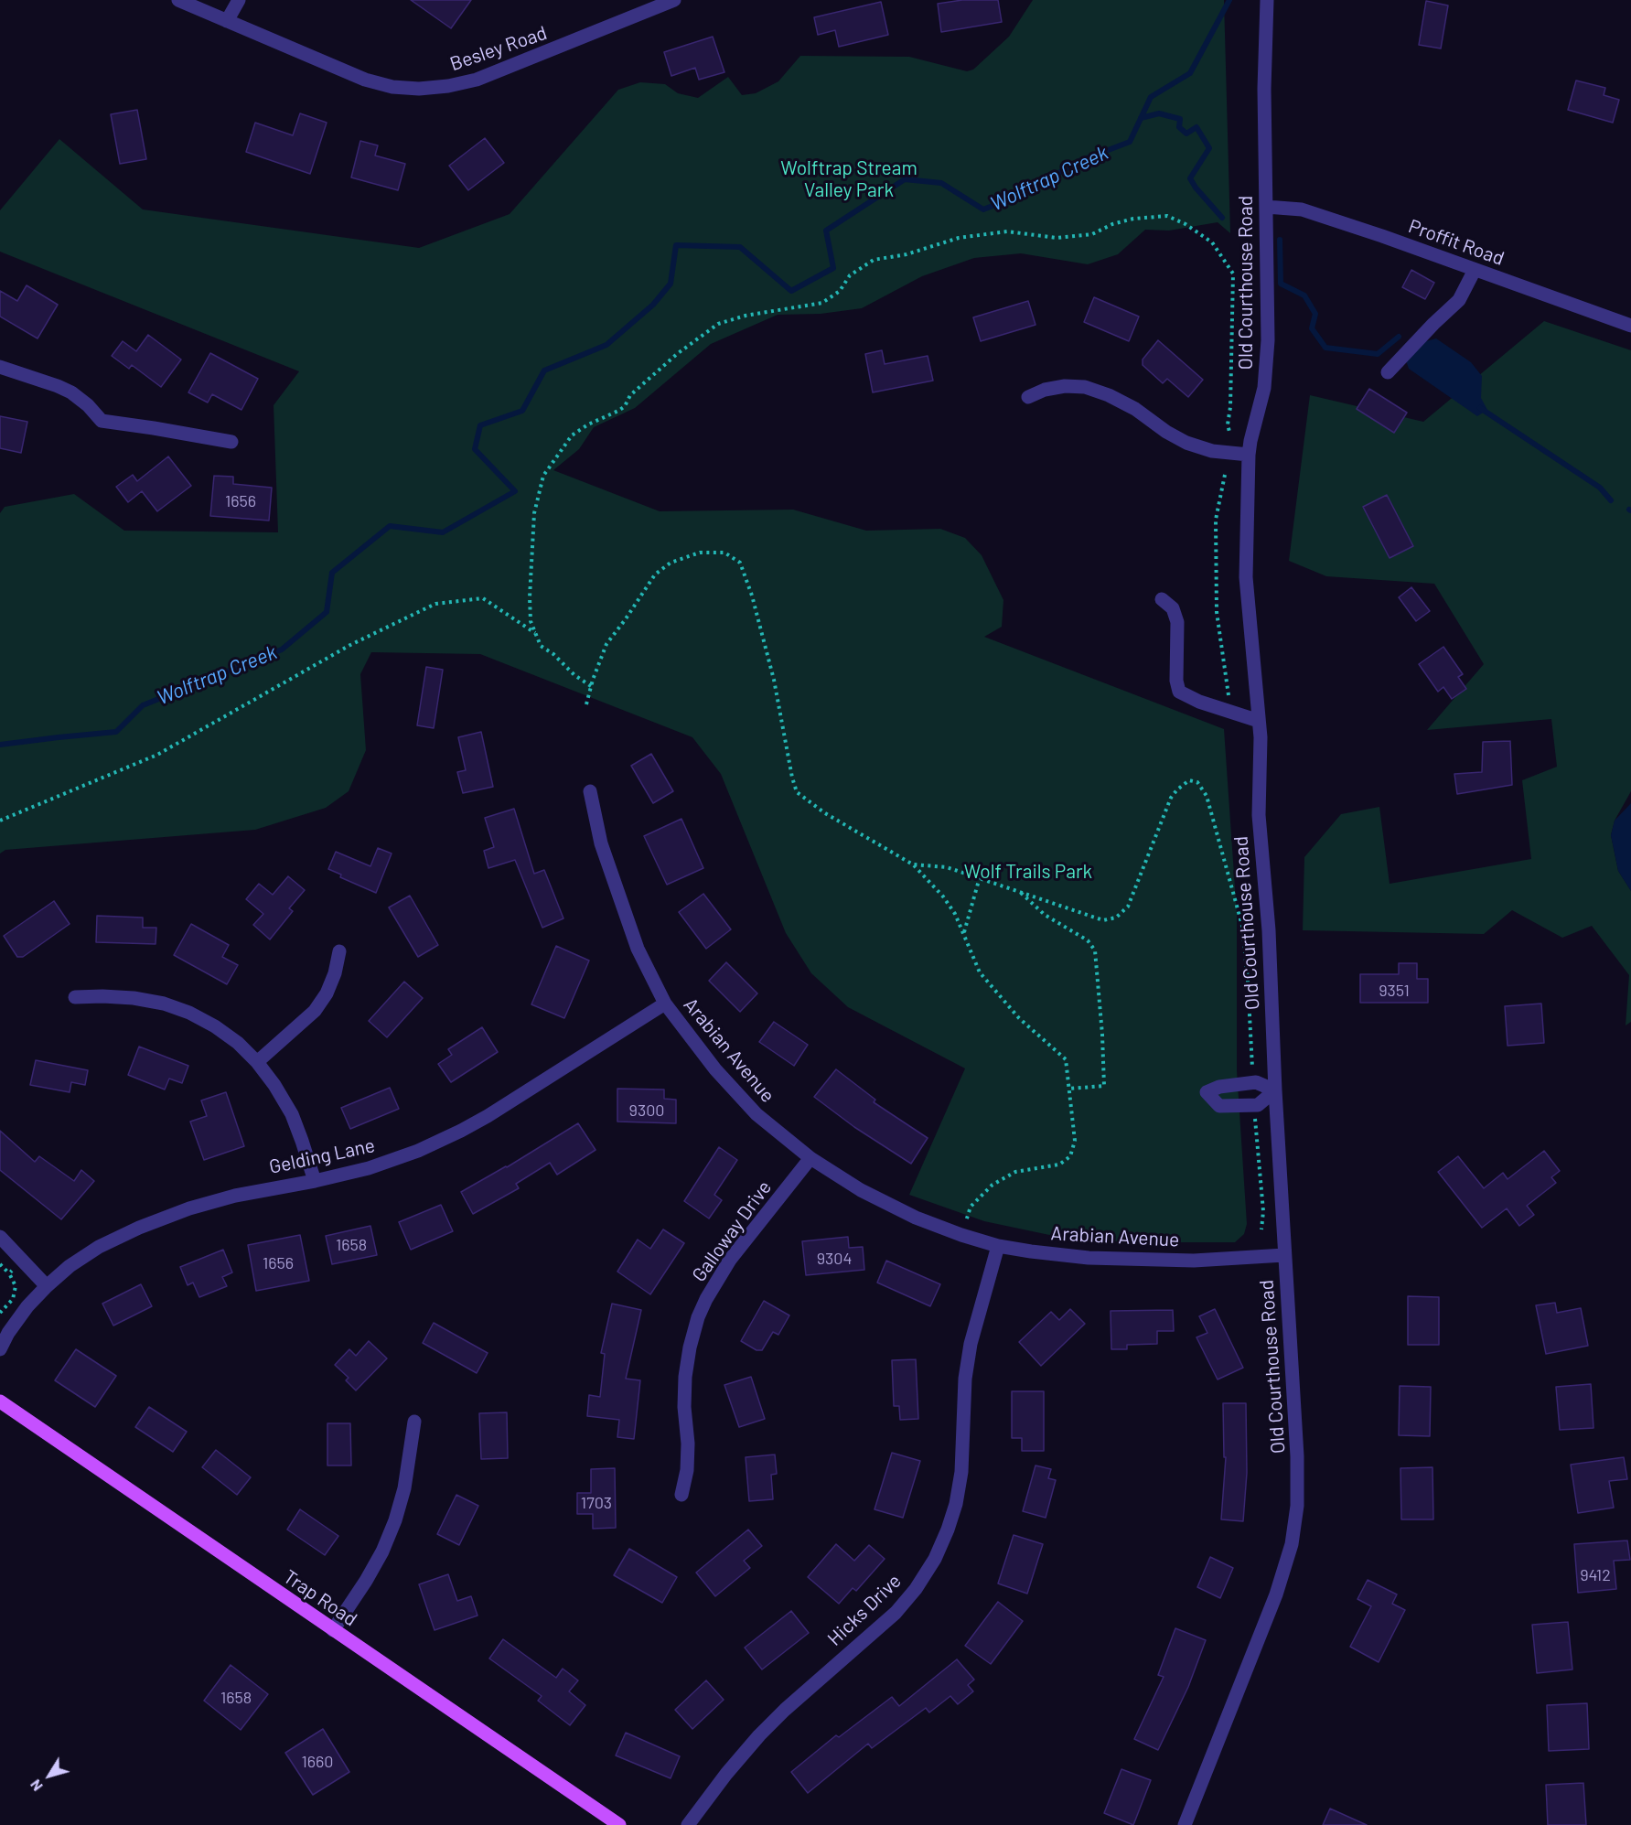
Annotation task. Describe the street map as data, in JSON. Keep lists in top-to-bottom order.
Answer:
{
  "streets": {
    "main road": ["Trap Road"],
    "street": [
      "Besley Road",
      "Proffit Road",
      "Old Courthouse Road",
      "Arabian Avenue",
      "Gelding Lane",
      "Galloway Drive",
      "Hicks Drive"
    ]
  },
  "crossings": [
    ["Proffit Road", "Old Courthouse Road"],
    ["Old Courthouse Road", "Arabian Avenue"],
    ["Arabian Avenue", "Gelding Lane"],
    ["Arabian Avenue", "Galloway Drive"],
    ["Arabian Avenue", "Hicks Drive"]
  ],
  "water": ["Wolftrap Creek"],
  "parks": ["Wolftrap Stream Valley Park", "Wolf Trails Park"],
  "house_numbers": [
    "1656",
    "9351",
    "9300",
    "1658",
    "9304",
    "1656",
    "1703",
    "9412",
    "1658",
    "1660"
  ],
  "north": "bottom left"
}
